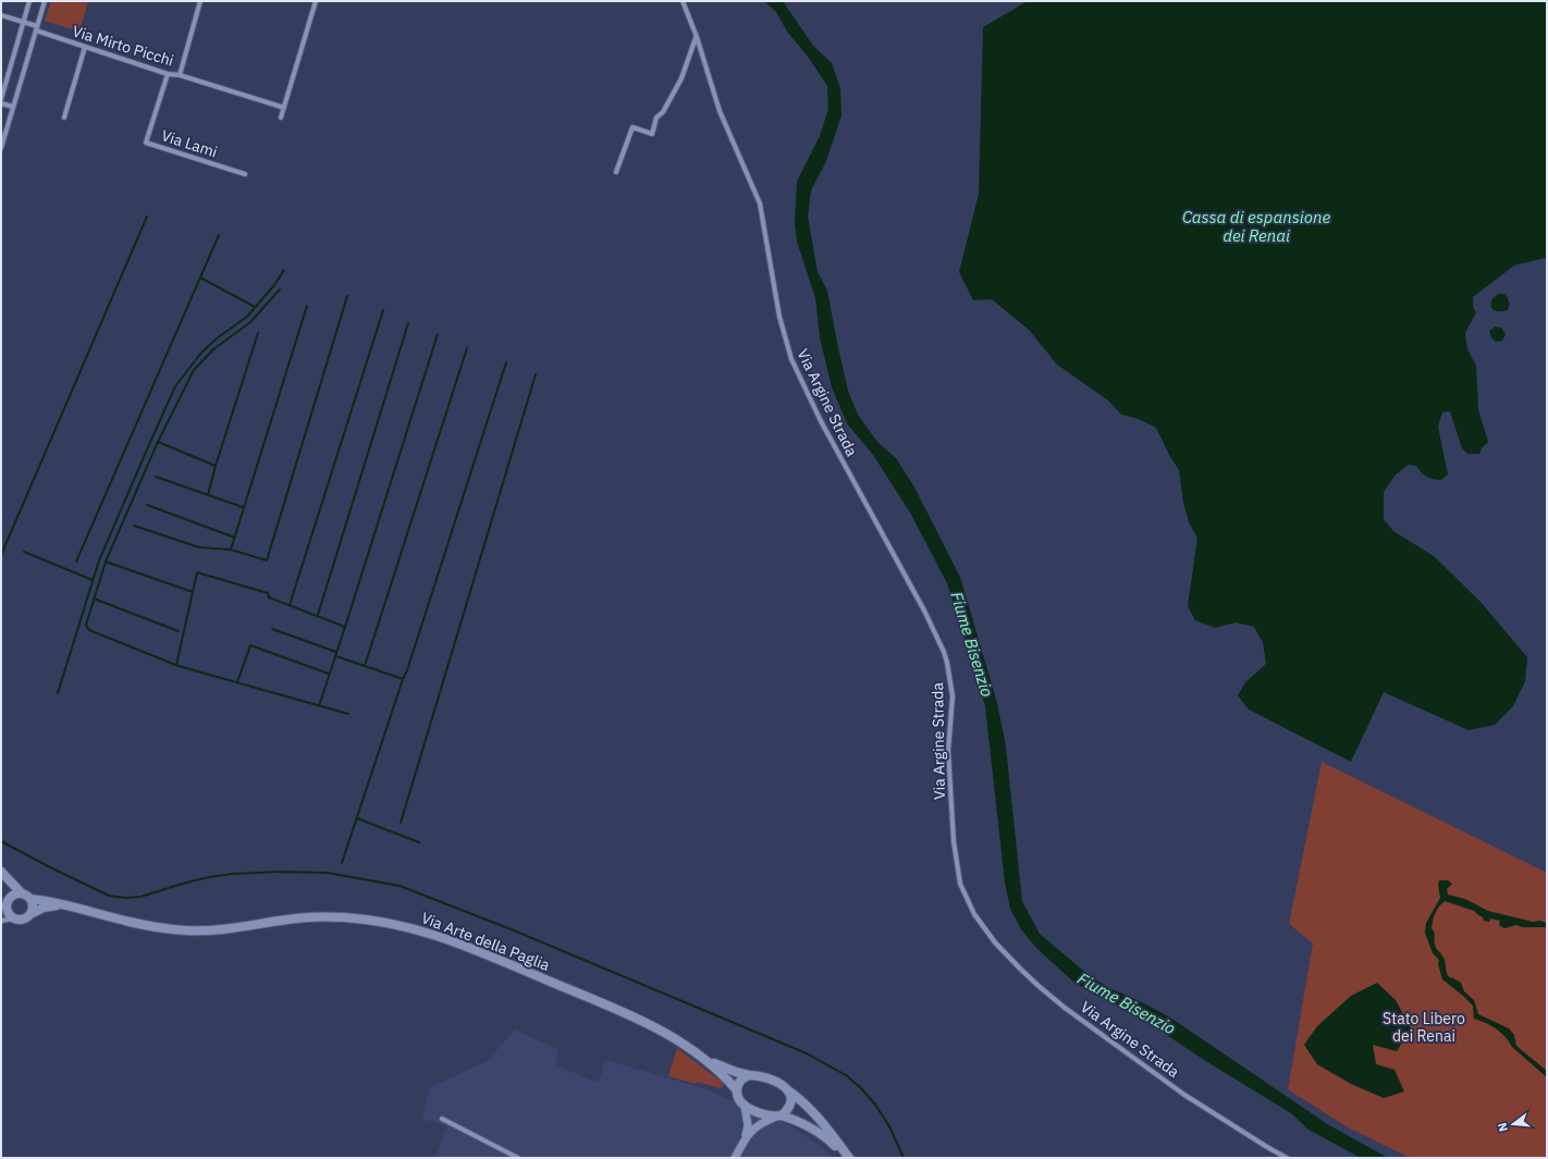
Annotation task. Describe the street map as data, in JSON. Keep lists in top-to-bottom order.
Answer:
{
  "streets": {
    "main road": ["Via Arte della Paglia"],
    "street": ["Via Mirto Picchi", "Via Lami", "Via Argine Strada"]
  },
  "crossings": [
    ["Via Mirto Picchi", "Via Lami"]
  ],
  "water": ["Cassa di espansione dei Renai", "Fiume Bisenzio"],
  "parks": ["Stato Libero dei Renai"],
  "north": "left"
}
